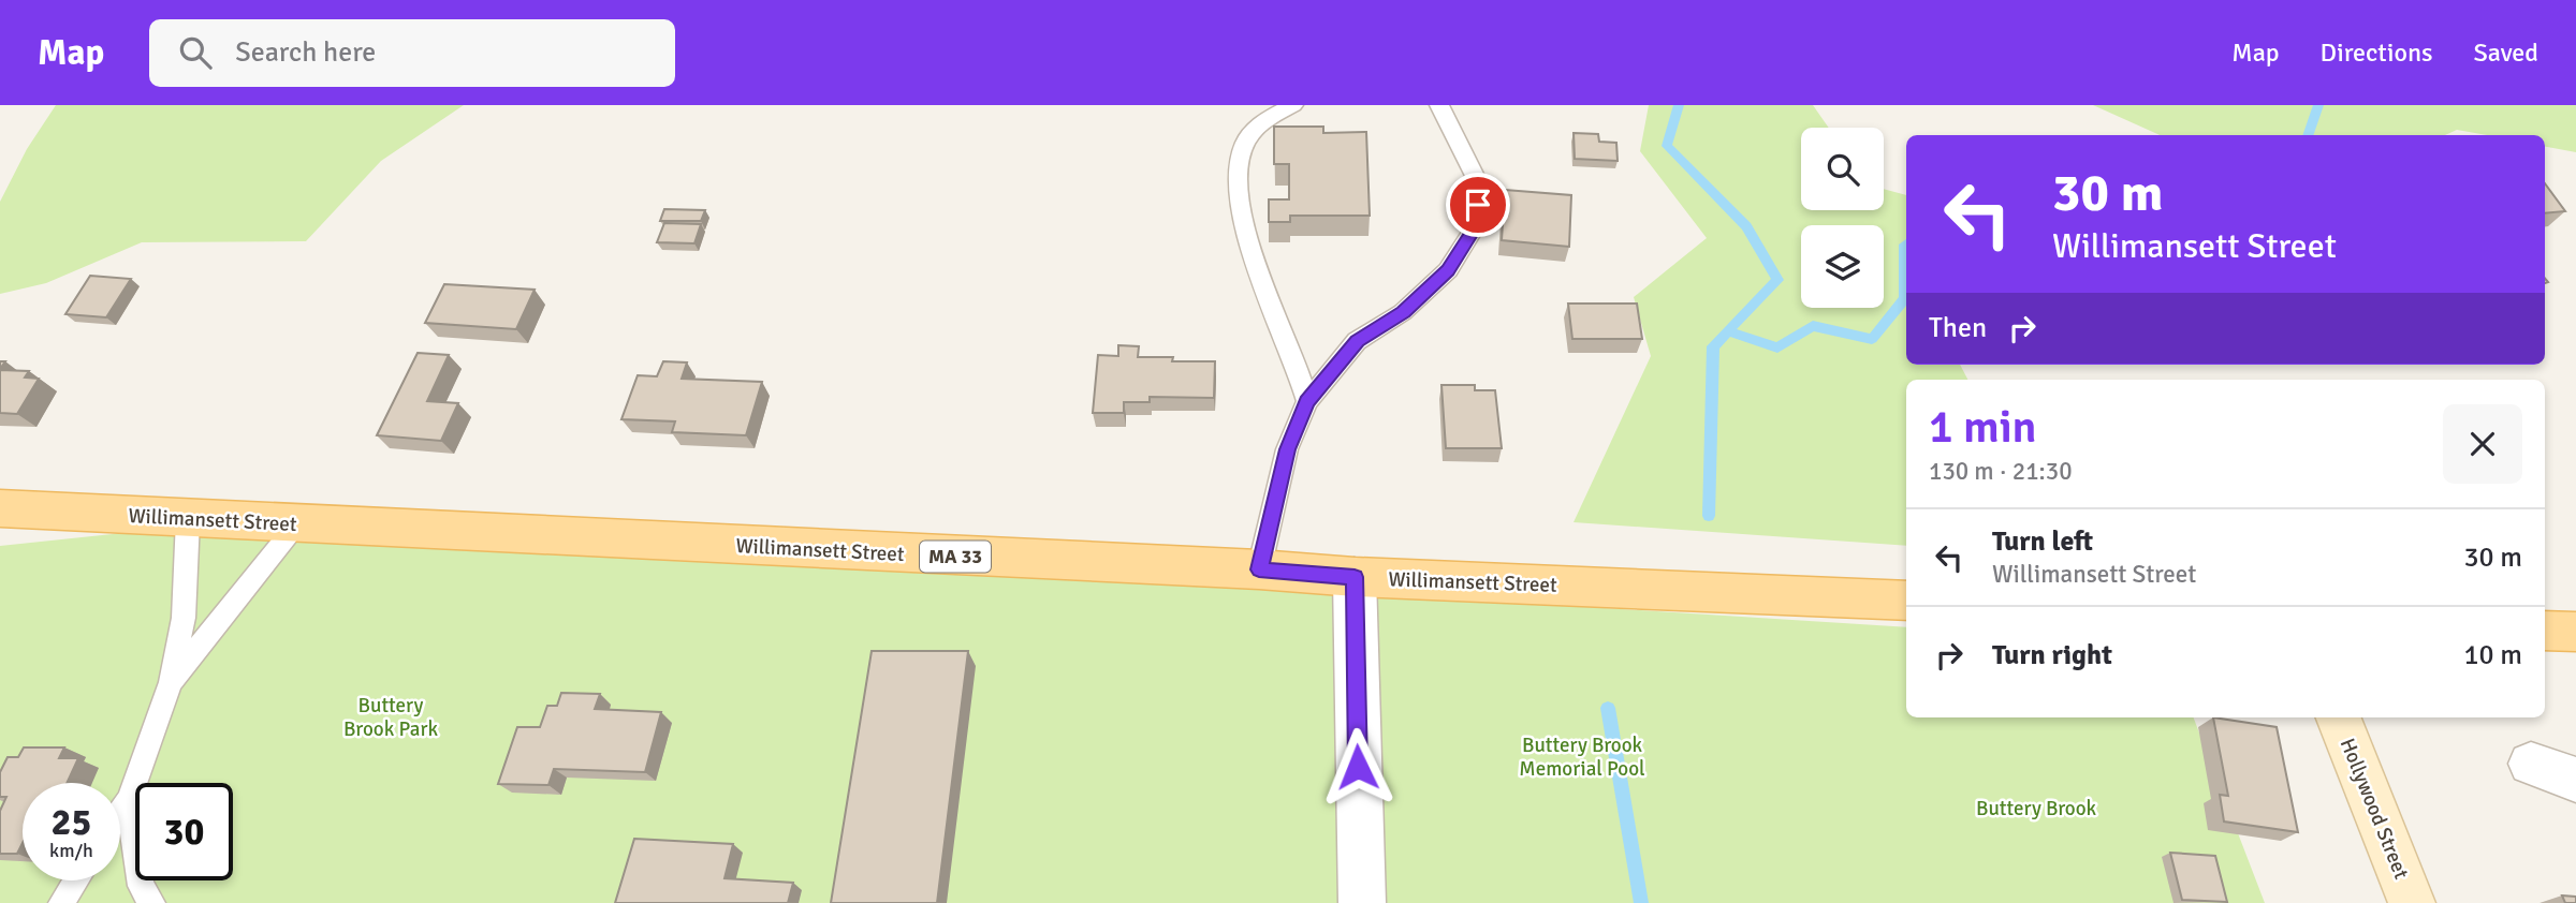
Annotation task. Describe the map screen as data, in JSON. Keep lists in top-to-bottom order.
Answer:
{
  "streets": {
    "main road": ["Willimansett Street", "MA 33"],
    "street": ["Hollywood Street"]
  },
  "parks": ["Buttery Brook Park", "Buttery Brook Memorial Pool", "Buttery Brook"],
  "page": {
    "header": "Map",
    "search": "Search here",
    "nav": ["Map", "Directions", "Saved"],
    "turn": ["30 m", "Willimansett Street"],
    "then": "Then",
    "heading": ["1 min", "130 m · 21:30"],
    "list": [
      {
        "name": "Turn left",
        "note": "Willimansett Street",
        "value": "30 m"
      },
      {
        "name": "Turn right",
        "value": "10 m"
      }
    ],
    "speed": "25 km/h",
    "limit": "30"
  }
}
